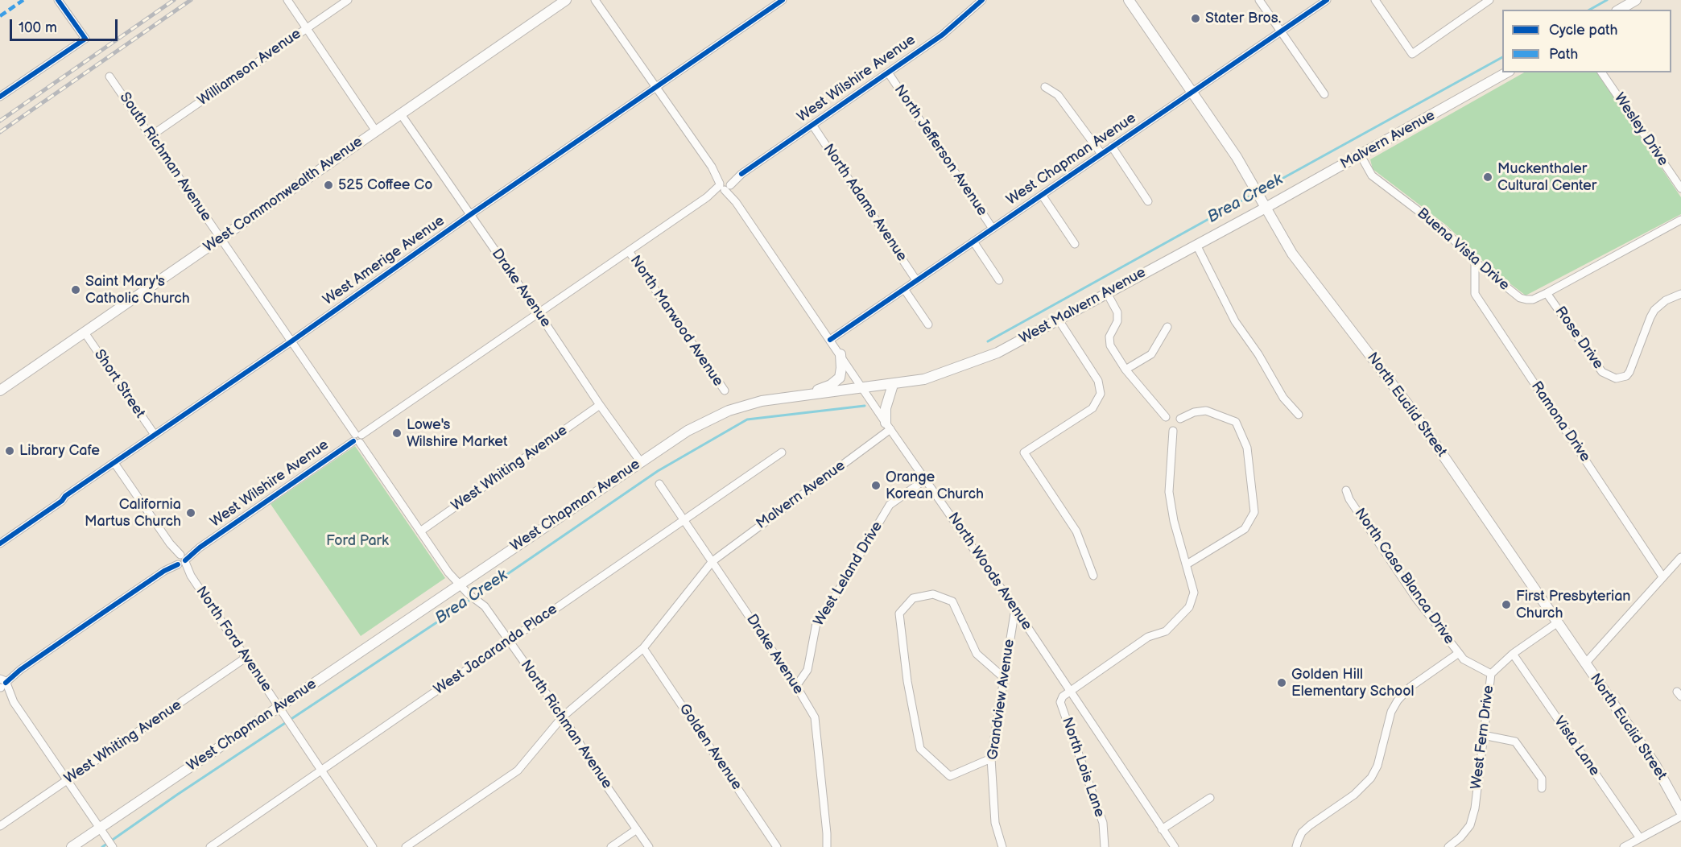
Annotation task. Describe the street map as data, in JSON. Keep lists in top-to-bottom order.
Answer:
{
  "streets": {
    "main road": [
      "Malvern Avenue",
      "West Chapman Avenue",
      "West Commonwealth Avenue",
      "West Malvern Avenue",
      "North Euclid Street"
    ],
    "street": [
      "Williamson Avenue",
      "West Wilshire Avenue",
      "Wesley Drive",
      "North Jefferson Avenue",
      "South Richman Avenue",
      "North Adams Avenue",
      "Buena Vista Drive",
      "West Amerige Avenue",
      "Drake Avenue",
      "North Marwood Avenue",
      "Rose Drive",
      "Short Street",
      "Ramona Drive",
      "West Whiting Avenue",
      "North Woods Avenue",
      "West Leland Drive",
      "North Casa Blanca Drive",
      "North Ford Avenue",
      "West Jacaranda Place",
      "Grandview Avenue",
      "North Richman Avenue",
      "West Fern Drive",
      "Vista Lane",
      "Golden Avenue",
      "North Lois Lane"
    ]
  },
  "crossings": [
    ["Williamson Avenue", "South Richman Avenue"],
    ["West Wilshire Avenue", "North Jefferson Avenue"],
    ["West Wilshire Avenue", "North Adams Avenue"],
    ["West Wilshire Avenue", "Drake Avenue"],
    ["West Wilshire Avenue", "North Marwood Avenue"],
    ["West Wilshire Avenue", "North Woods Avenue"],
    ["West Wilshire Avenue", "North Ford Avenue"],
    ["West Wilshire Avenue", "North Richman Avenue"],
    ["Malvern Avenue", "Buena Vista Drive"],
    ["Malvern Avenue", "Drake Avenue"],
    ["Malvern Avenue", "West Malvern Avenue"],
    ["Malvern Avenue", "North Euclid Street"],
    ["Malvern Avenue", "North Woods Avenue"],
    ["North Jefferson Avenue", "West Chapman Avenue"],
    ["South Richman Avenue", "West Commonwealth Avenue"],
    ["South Richman Avenue", "North Richman Avenue"],
    ["West Chapman Avenue", "North Adams Avenue"],
    ["West Chapman Avenue", "Drake Avenue"],
    ["West Chapman Avenue", "West Malvern Avenue"],
    ["West Chapman Avenue", "North Euclid Street"],
    ["West Chapman Avenue", "North Woods Avenue"],
    ["West Chapman Avenue", "North Ford Avenue"],
    ["West Chapman Avenue", "North Richman Avenue"],
    ["West Commonwealth Avenue", "Drake Avenue"],
    ["West Commonwealth Avenue", "Short Street"],
    ["West Commonwealth Avenue", "North Richman Avenue"],
    ["Buena Vista Drive", "Rose Drive"],
    ["Buena Vista Drive", "Ramona Drive"],
    ["West Amerige Avenue", "Drake Avenue"],
    ["West Amerige Avenue", "Short Street"],
    ["West Amerige Avenue", "North Woods Avenue"],
    ["West Amerige Avenue", "North Ford Avenue"],
    ["West Amerige Avenue", "North Richman Avenue"],
    ["Drake Avenue", "West Whiting Avenue"],
    ["Drake Avenue", "West Leland Drive"],
    ["Drake Avenue", "West Jacaranda Place"],
    ["West Malvern Avenue", "North Euclid Street"],
    ["North Euclid Street", "West Fern Drive"],
    ["West Whiting Avenue", "North Ford Avenue"],
    ["West Whiting Avenue", "North Richman Avenue"],
    ["North Woods Avenue", "West Leland Drive"],
    ["North Woods Avenue", "Grandview Avenue"],
    ["North Woods Avenue", "North Lois Lane"],
    ["North Casa Blanca Drive", "West Fern Drive"],
    ["North Ford Avenue", "West Jacaranda Place"],
    ["West Jacaranda Place", "North Richman Avenue"],
    ["West Fern Drive", "Vista Lane"]
  ],
  "water": ["Brea Creek"],
  "parks": ["Ford Park"],
  "places": [
    "Stater Bros.",
    "Muckenthaler Cultural Center",
    "525 Coffee Co",
    "Saint Mary's Catholic Church",
    "Lowe's Wilshire Market",
    "Library Cafe",
    "Orange Korean Church",
    "California Martus Church",
    "First Presbyterian Church",
    "Golden Hill Elementary School"
  ],
  "legend": ["Cycle path", "Path"],
  "scale_bar": "100 m"
}
